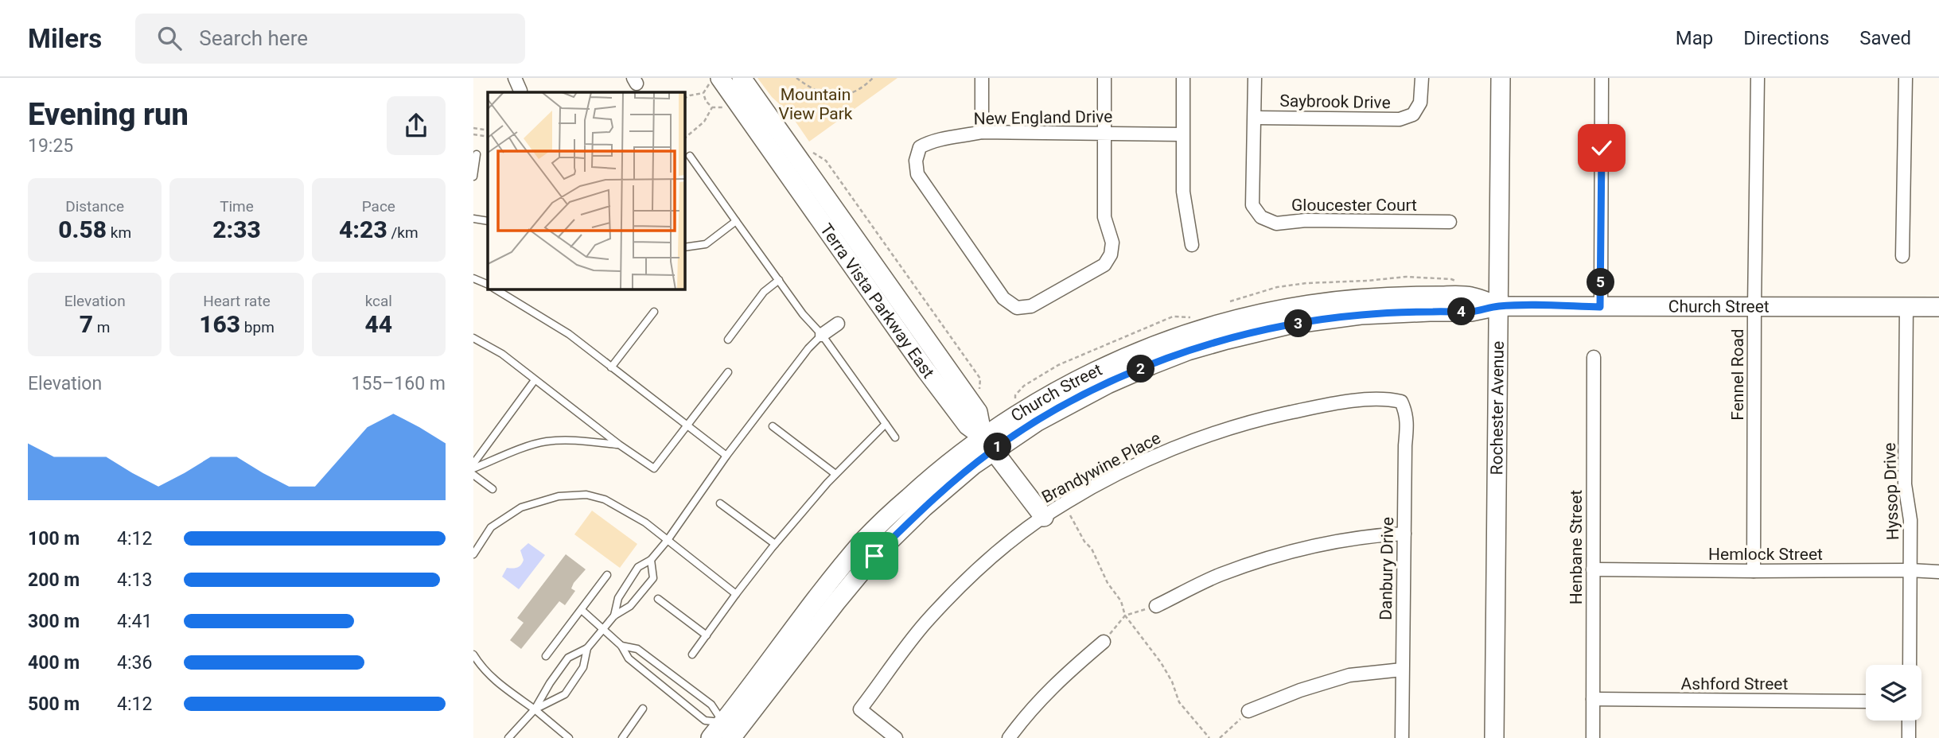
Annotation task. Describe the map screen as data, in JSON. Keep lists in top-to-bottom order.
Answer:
{
  "streets": {
    "main road": ["Terra Vista Parkway East", "Church Street", "Rochester Avenue"],
    "street": [
      "Saybrook Drive",
      "New England Drive",
      "Gloucester Court",
      "Fennel Road",
      "Brandywine Place",
      "Hyssop Drive",
      "Henbane Street",
      "Hemlock Street",
      "Danbury Drive",
      "Ashford Street"
    ]
  },
  "crossings": [
    ["Saybrook Drive", "Gloucester Court"],
    ["Terra Vista Parkway East", "Church Street"],
    ["Terra Vista Parkway East", "Brandywine Place"],
    ["Church Street", "Fennel Road"],
    ["Church Street", "Rochester Avenue"],
    ["Church Street", "Hyssop Drive"],
    ["Fennel Road", "Hemlock Street"],
    ["Brandywine Place", "Danbury Drive"],
    ["Hyssop Drive", "Hemlock Street"],
    ["Henbane Street", "Hemlock Street"],
    ["Henbane Street", "Ashford Street"]
  ],
  "parks": ["Mountain View Park"],
  "page": {
    "header": "Milers",
    "search": "Search here",
    "nav": ["Map", "Directions", "Saved"],
    "heading": ["Evening run", "19:25"],
    "stats": [
      ["Distance", "0.58 km"],
      ["Time", "2:33"],
      ["Pace", "4:23 /km"],
      ["Elevation", "7 m"],
      ["Heart rate", "163 bpm"],
      ["kcal", "44"]
    ],
    "pins": [
      "5",
      "4",
      "3",
      "2",
      "1"
    ],
    "chart": ["Elevation", "155–160 m"],
    "list": [
      {
        "name": "100 m",
        "note": "4:12"
      },
      {
        "name": "200 m",
        "note": "4:13"
      },
      {
        "name": "300 m",
        "note": "4:41"
      },
      {
        "name": "400 m",
        "note": "4:36"
      },
      {
        "name": "500 m",
        "note": "4:12"
      }
    ]
  }
}
